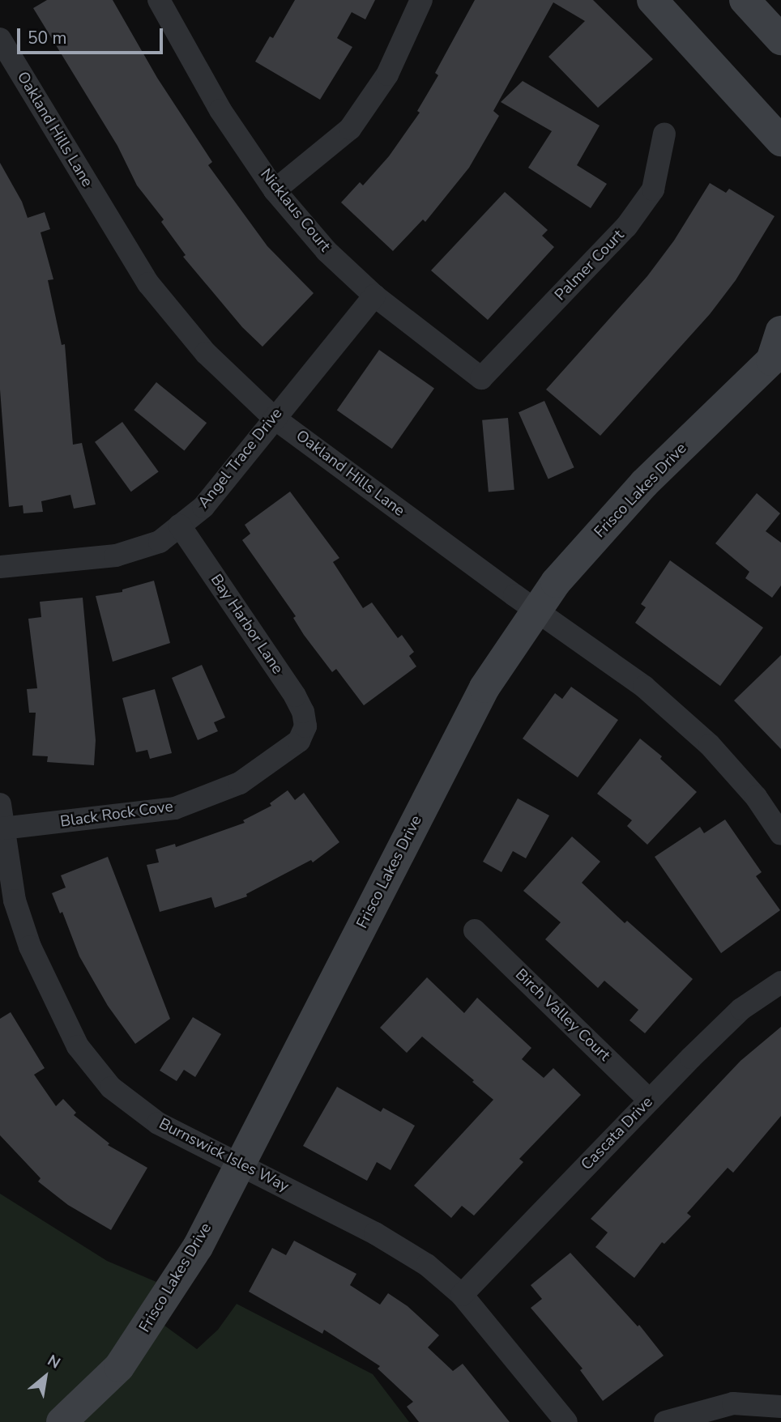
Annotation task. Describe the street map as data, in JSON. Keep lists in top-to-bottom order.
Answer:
{
  "streets": {
    "street": [
      "Oakland Hills Lane",
      "Nicklaus Court",
      "Palmer Court",
      "Angel Trace Drive",
      "Frisco Lakes Drive",
      "Bay Harbor Lane",
      "Black Rock Cove",
      "Birch Valley Court",
      "Cascata Drive",
      "Burnswick Isles Way"
    ]
  },
  "crossings": [
    ["Oakland Hills Lane", "Angel Trace Drive"],
    ["Oakland Hills Lane", "Frisco Lakes Drive"],
    ["Nicklaus Court", "Palmer Court"],
    ["Nicklaus Court", "Angel Trace Drive"],
    ["Angel Trace Drive", "Bay Harbor Lane"],
    ["Frisco Lakes Drive", "Burnswick Isles Way"],
    ["Bay Harbor Lane", "Black Rock Cove"],
    ["Black Rock Cove", "Burnswick Isles Way"],
    ["Birch Valley Court", "Cascata Drive"],
    ["Cascata Drive", "Burnswick Isles Way"]
  ],
  "scale_bar": "50 m",
  "north": "top right"
}
